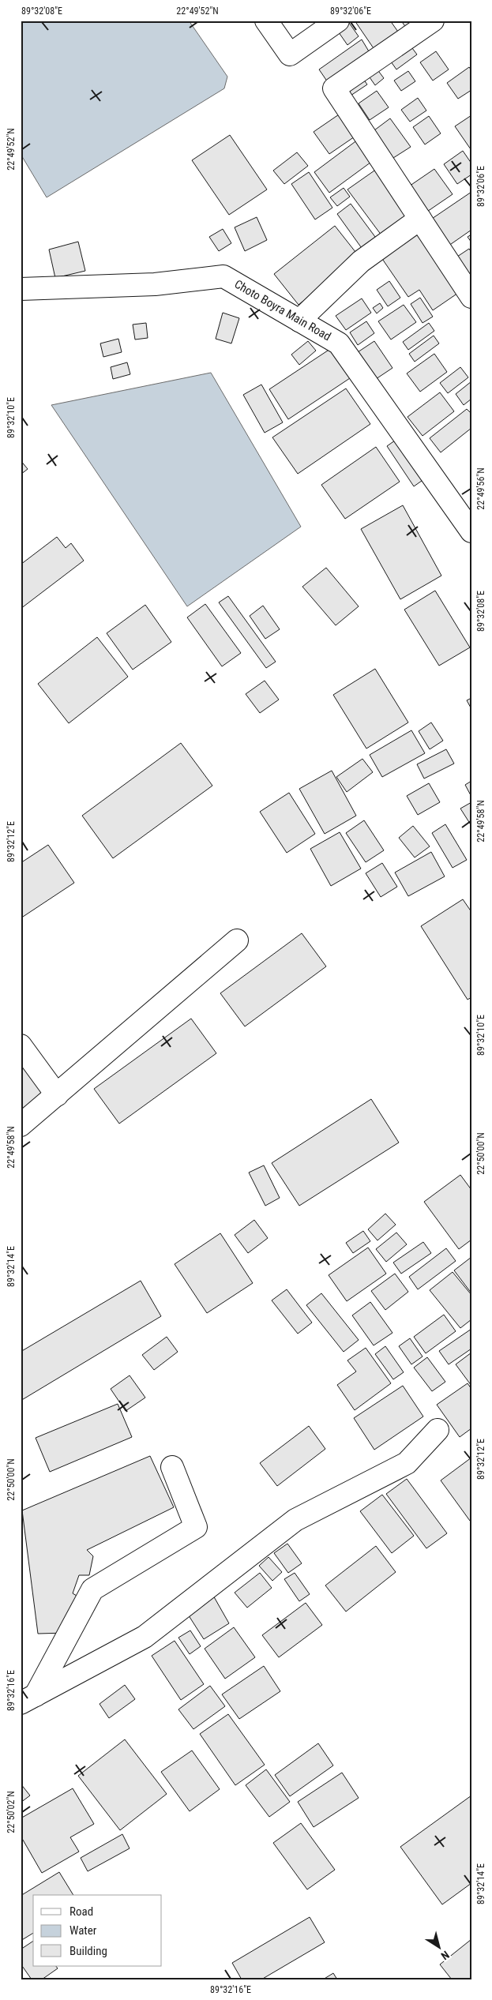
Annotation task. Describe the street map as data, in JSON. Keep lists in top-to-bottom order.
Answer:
{
  "streets": {
    "street": ["Choto Boyra Main Road"]
  },
  "legend": ["Road", "Water", "Building"],
  "north": "bottom right",
  "coordinates": [
    "89°32'08\"E",
    "22°49'52\"N",
    "89°32'06\"E",
    "89°32'10\"E",
    "22°49'56\"N",
    "22°49'58\"N",
    "89°32'12\"E",
    "22°50'00\"N",
    "89°32'14\"E",
    "89°32'16\"E",
    "22°50'02\"N"
  ]
}
